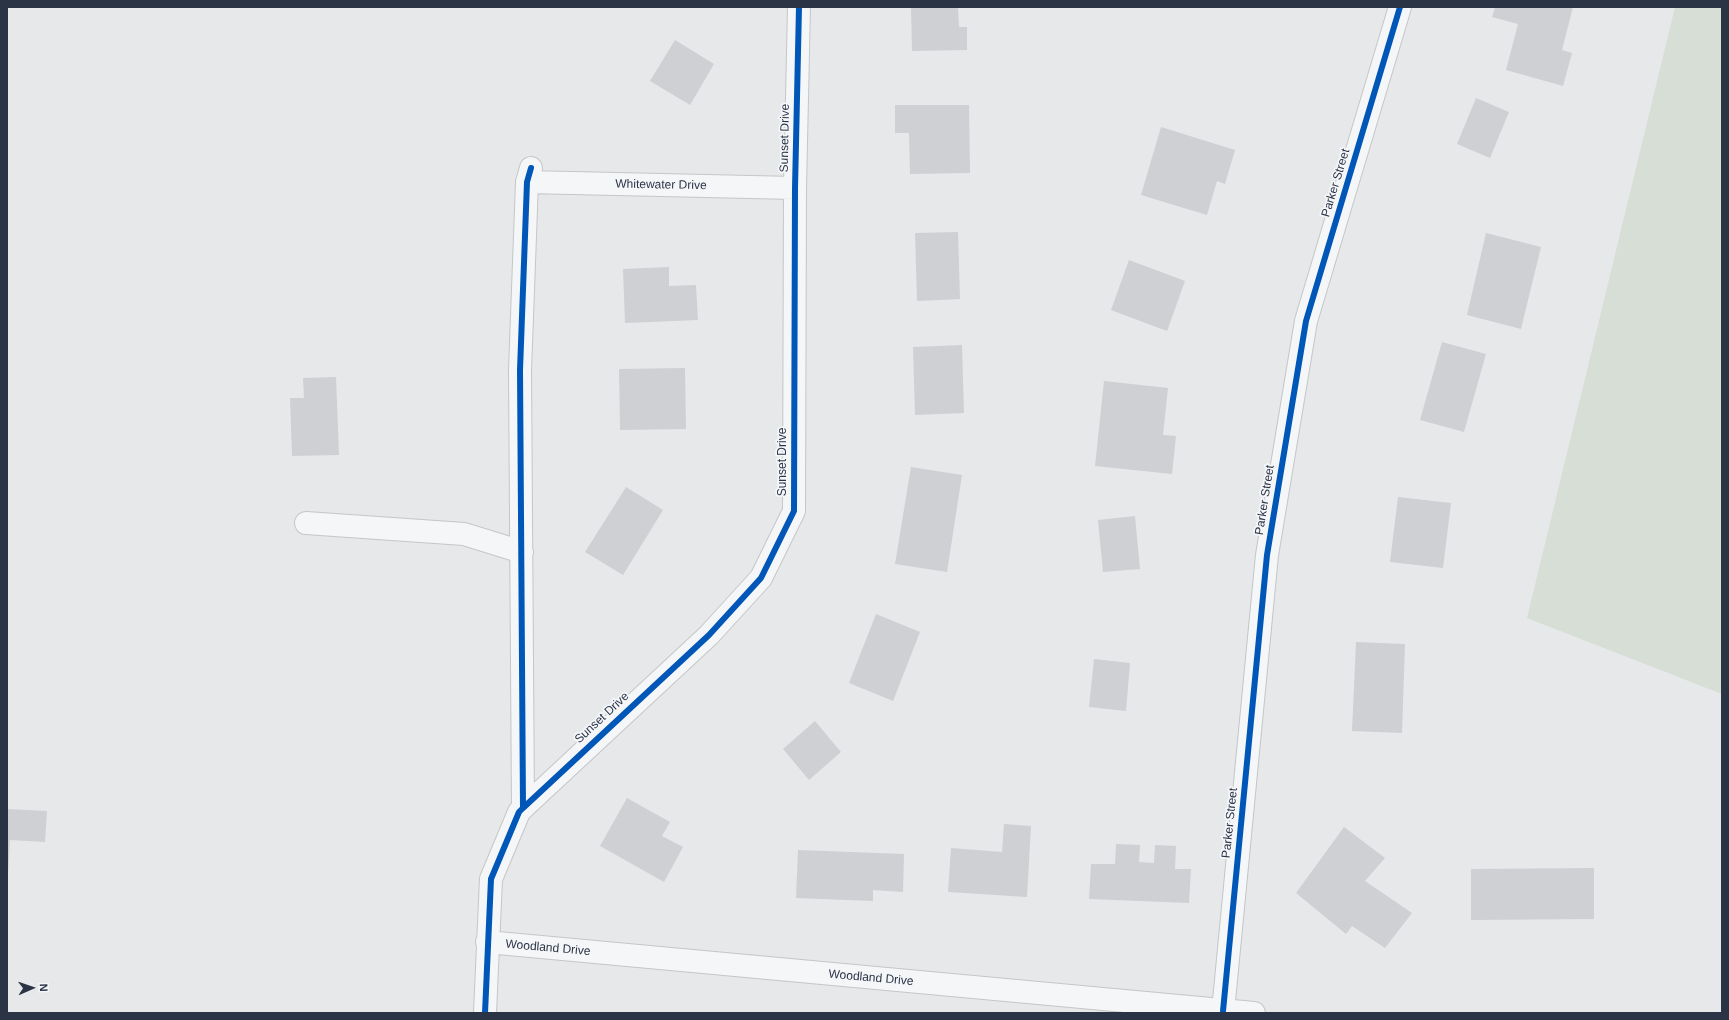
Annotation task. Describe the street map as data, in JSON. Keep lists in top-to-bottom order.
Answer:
{
  "streets": {
    "street": [
      "Sunset Drive",
      "Parker Street",
      "Whitewater Drive",
      "Woodland Drive"
    ]
  },
  "crossings": [
    ["Sunset Drive", "Whitewater Drive"],
    ["Sunset Drive", "Woodland Drive"],
    ["Parker Street", "Woodland Drive"]
  ],
  "north": "right"
}
